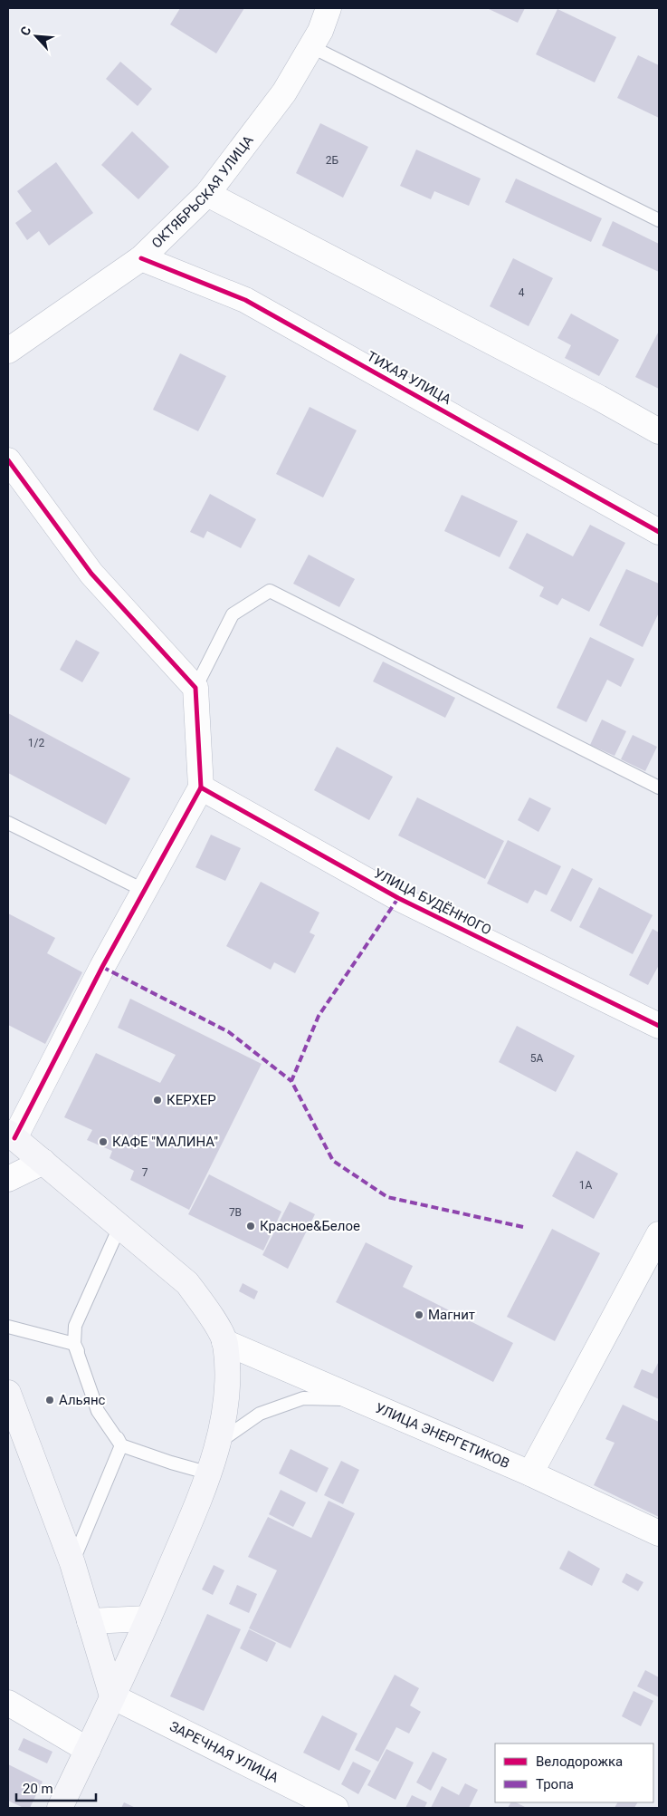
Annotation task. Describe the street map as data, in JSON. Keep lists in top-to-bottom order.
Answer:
{
  "streets": {
    "street": [
      "ОКТЯБРЬСКАЯ УЛИЦА",
      "ТИХАЯ УЛИЦА",
      "УЛИЦА БУДЁННОГО",
      "УЛИЦА ЭНЕРГЕТИКОВ",
      "ЗАРЕЧНАЯ УЛИЦА"
    ]
  },
  "crossings": [
    ["ОКТЯБРЬСКАЯ УЛИЦА", "ТИХАЯ УЛИЦА"]
  ],
  "places": [
    "КЕРХЕР",
    "КАФЕ \"МАЛИНА\"",
    "Красное&Белое",
    "Магнит",
    "Альянс"
  ],
  "house_numbers": [
    "2Б",
    "4",
    "1/2",
    "5А",
    "7",
    "1А",
    "7В"
  ],
  "legend": ["Велодорожка", "Тропа"],
  "scale_bar": "20 m",
  "north": "top left"
}
